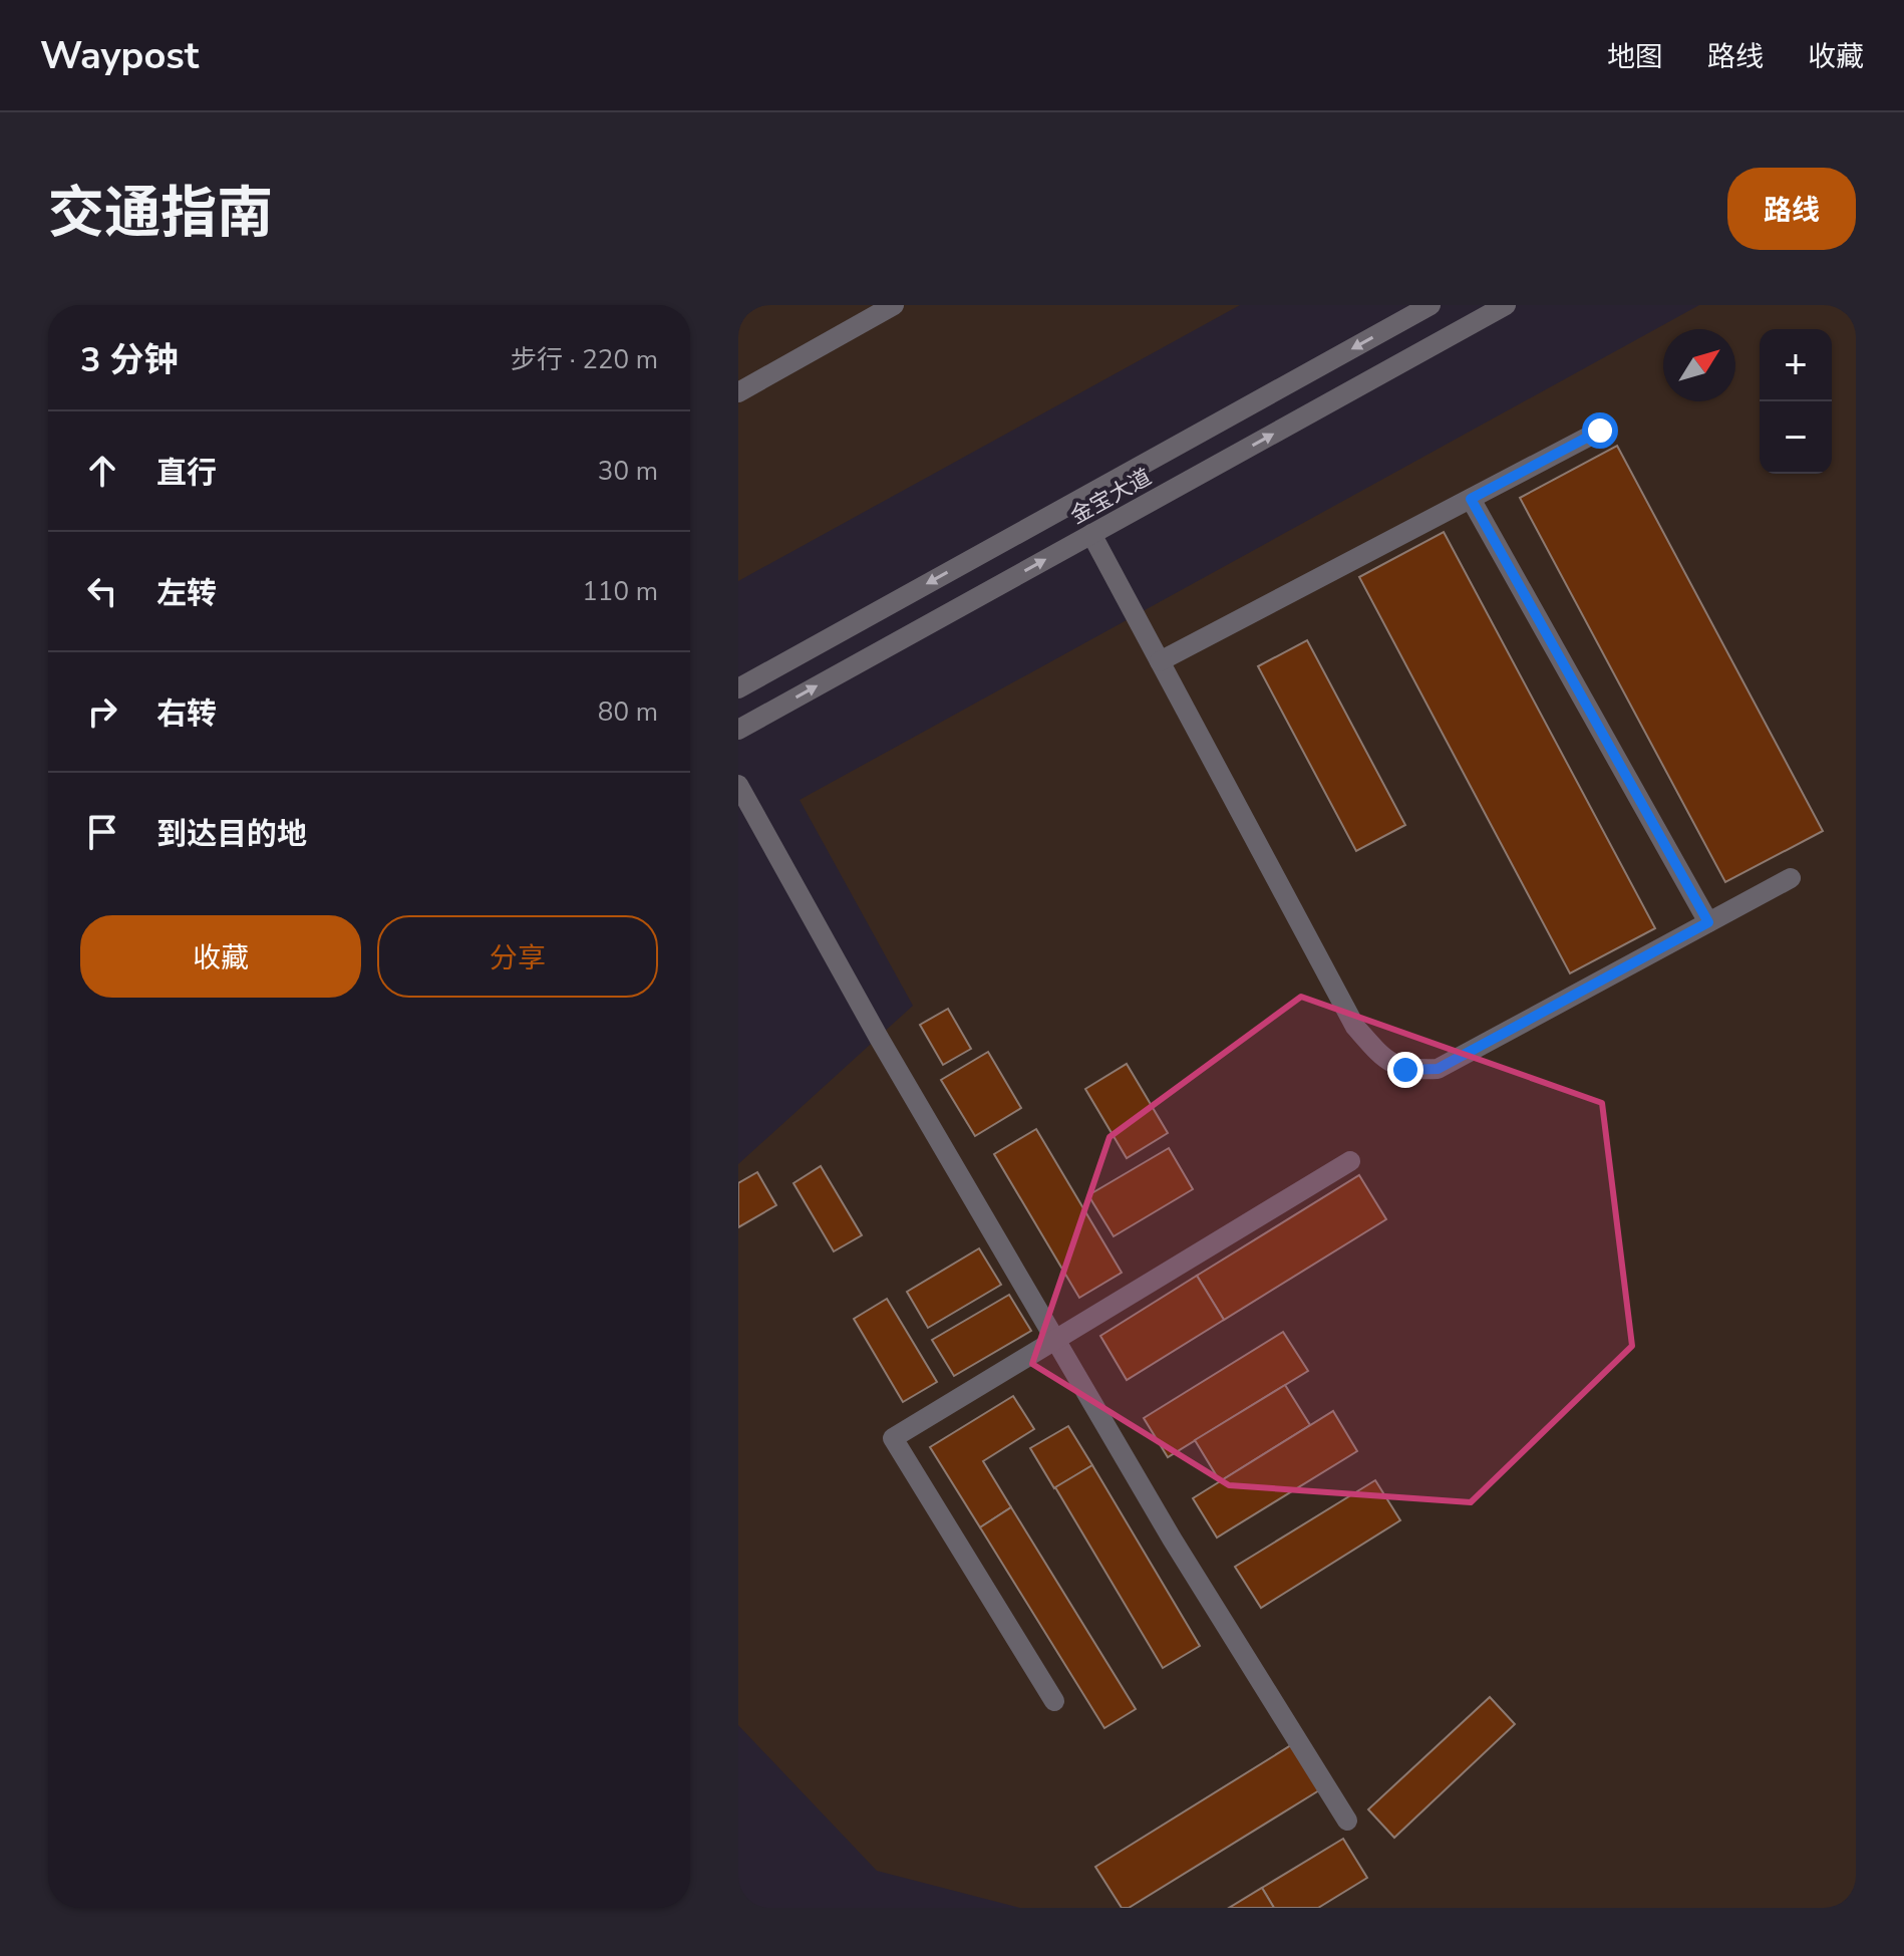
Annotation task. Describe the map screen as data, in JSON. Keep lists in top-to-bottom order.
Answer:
{
  "streets": {
    "street": ["金宝大道"]
  },
  "north": "top right",
  "page": {
    "header": "Waypost",
    "nav": ["地图", "路线", "收藏"],
    "title": "交通指南",
    "buttons": [
      "路线",
      ["收藏", "分享"]
    ],
    "heading": ["3 分钟", "步行 · 220 m"],
    "map_buttons": ["+", "−"],
    "list": [
      ["直行", "30 m"],
      ["左转", "110 m"],
      ["右转", "80 m"],
      "到达目的地"
    ]
  }
}
